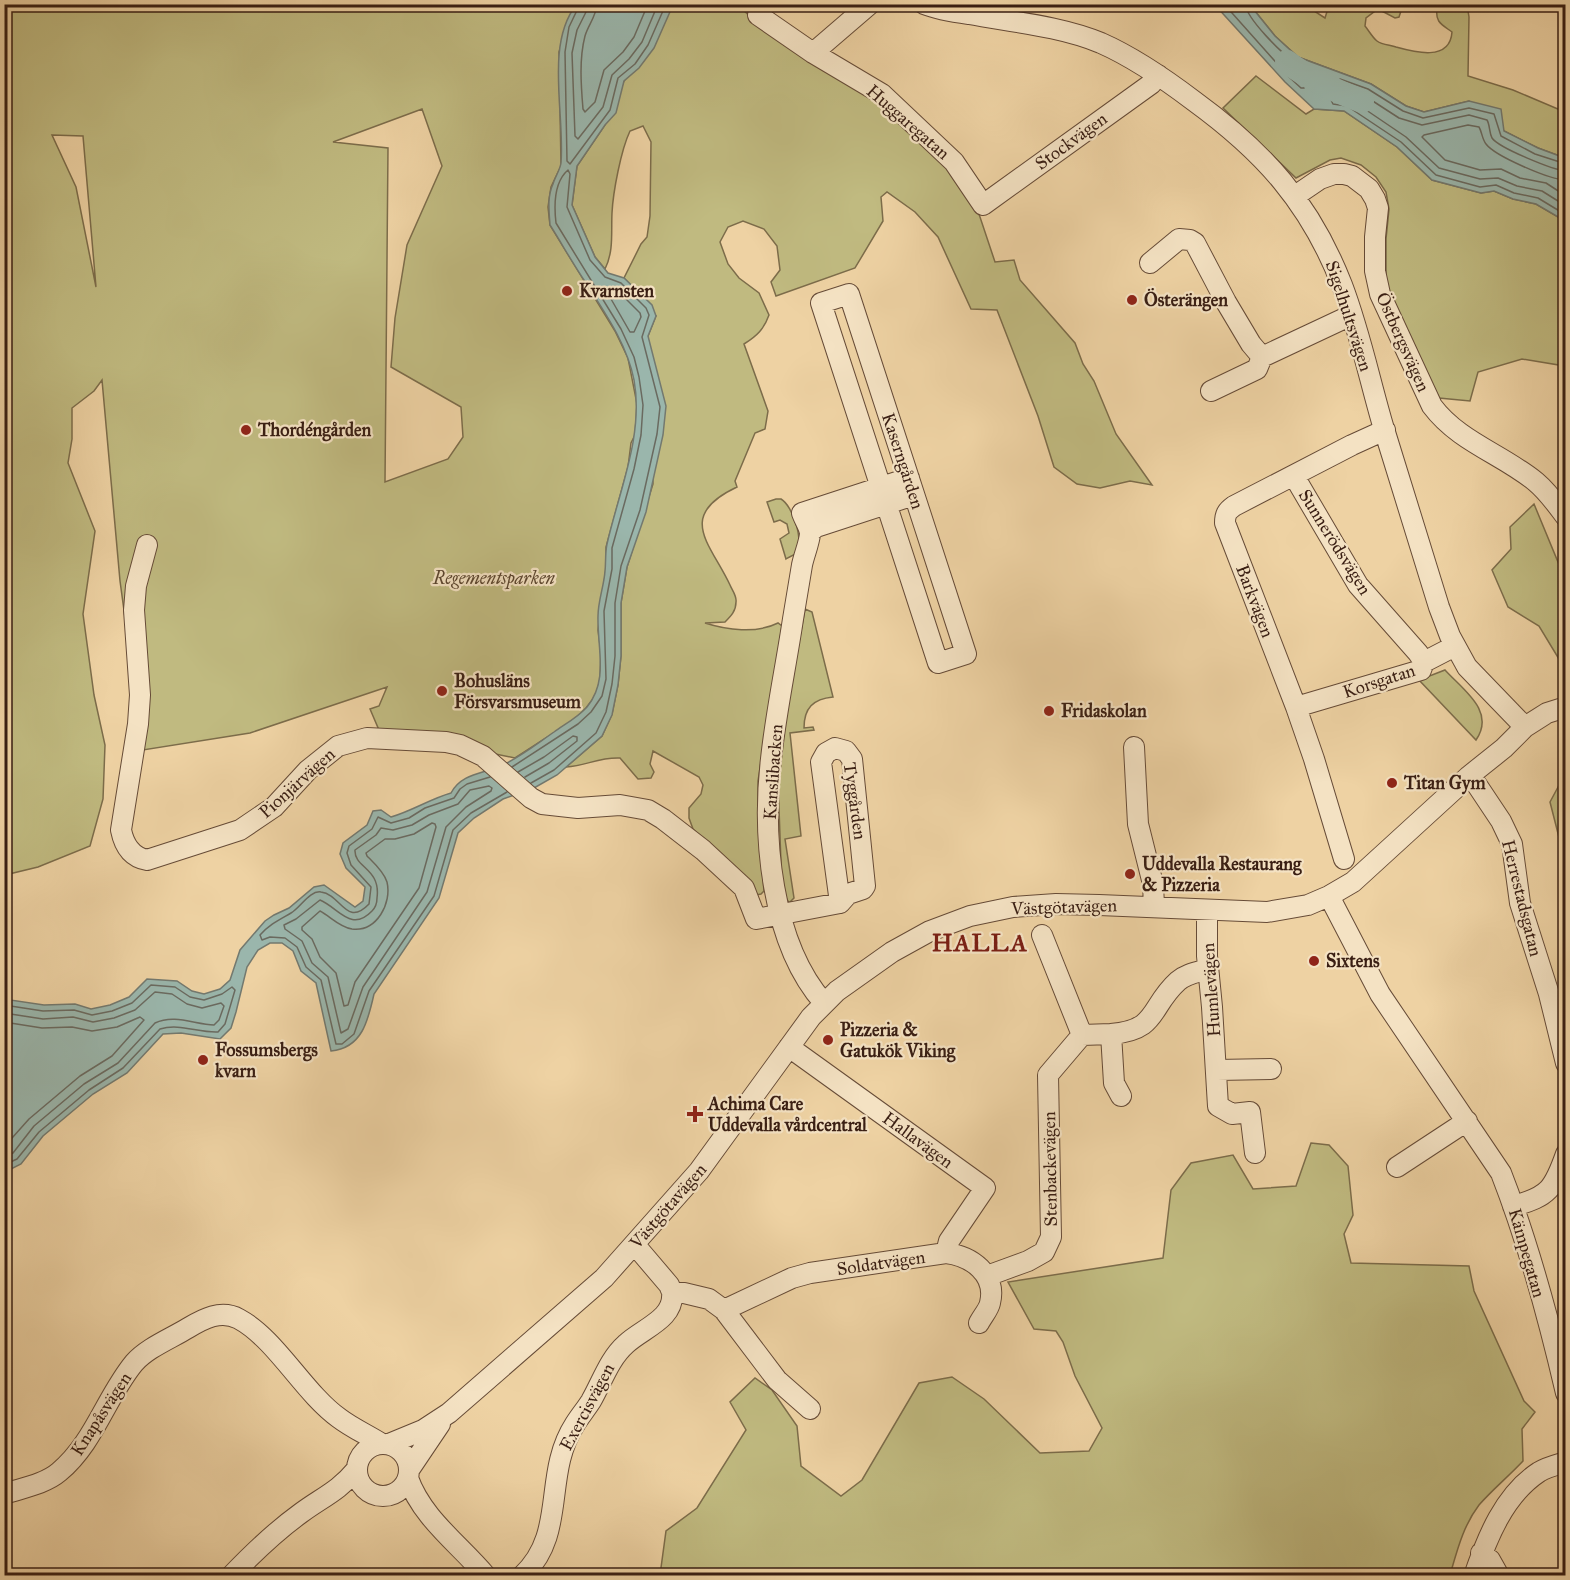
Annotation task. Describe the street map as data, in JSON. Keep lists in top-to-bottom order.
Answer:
{
  "streets": {
    "street": [
      "Huggaregatan",
      "Stockvägen",
      "Sigelhultsvägen",
      "Östbergsvägen",
      "Kaserngården",
      "Sunnerödsvägen",
      "Barkvägen",
      "Korsgatan",
      "Kanslibacken",
      "Pionjärvägen",
      "Tyggården",
      "Herrestadsgatan",
      "Västgötavägen",
      "Humlevägen",
      "Hallavägen",
      "Stenbackevägen",
      "Kämpegatan",
      "Soldatvägen",
      "Exercisvägen",
      "Knapåsvägen"
    ]
  },
  "crossings": [
    ["Huggaregatan", "Stockvägen"],
    ["Stockvägen", "Sigelhultsvägen"],
    ["Sigelhultsvägen", "Östbergsvägen"],
    ["Sigelhultsvägen", "Barkvägen"],
    ["Sigelhultsvägen", "Korsgatan"],
    ["Sigelhultsvägen", "Västgötavägen"],
    ["Sunnerödsvägen", "Barkvägen"],
    ["Sunnerödsvägen", "Korsgatan"],
    ["Barkvägen", "Korsgatan"],
    ["Kanslibacken", "Pionjärvägen"],
    ["Kanslibacken", "Tyggården"],
    ["Kanslibacken", "Västgötavägen"],
    ["Pionjärvägen", "Tyggården"],
    ["Herrestadsgatan", "Västgötavägen"],
    ["Västgötavägen", "Humlevägen"],
    ["Västgötavägen", "Hallavägen"],
    ["Västgötavägen", "Kämpegatan"],
    ["Hallavägen", "Soldatvägen"],
    ["Stenbackevägen", "Soldatvägen"]
  ],
  "districts": ["HALLA"],
  "parks": ["Regementsparken"],
  "places": {
    "other": [
      "Kvarnsten",
      "Österängen",
      "Thordéngården",
      "Bohusläns Försvarsmuseum",
      "Fridaskolan",
      "Titan Gym",
      "Uddevalla Restaurang & Pizzeria",
      "Sixtens",
      "Pizzeria & Gatukök Viking",
      "Fossumsbergs kvarn"
    ],
    "health": ["Achima Care Uddevalla vårdcentral"]
  }
}
